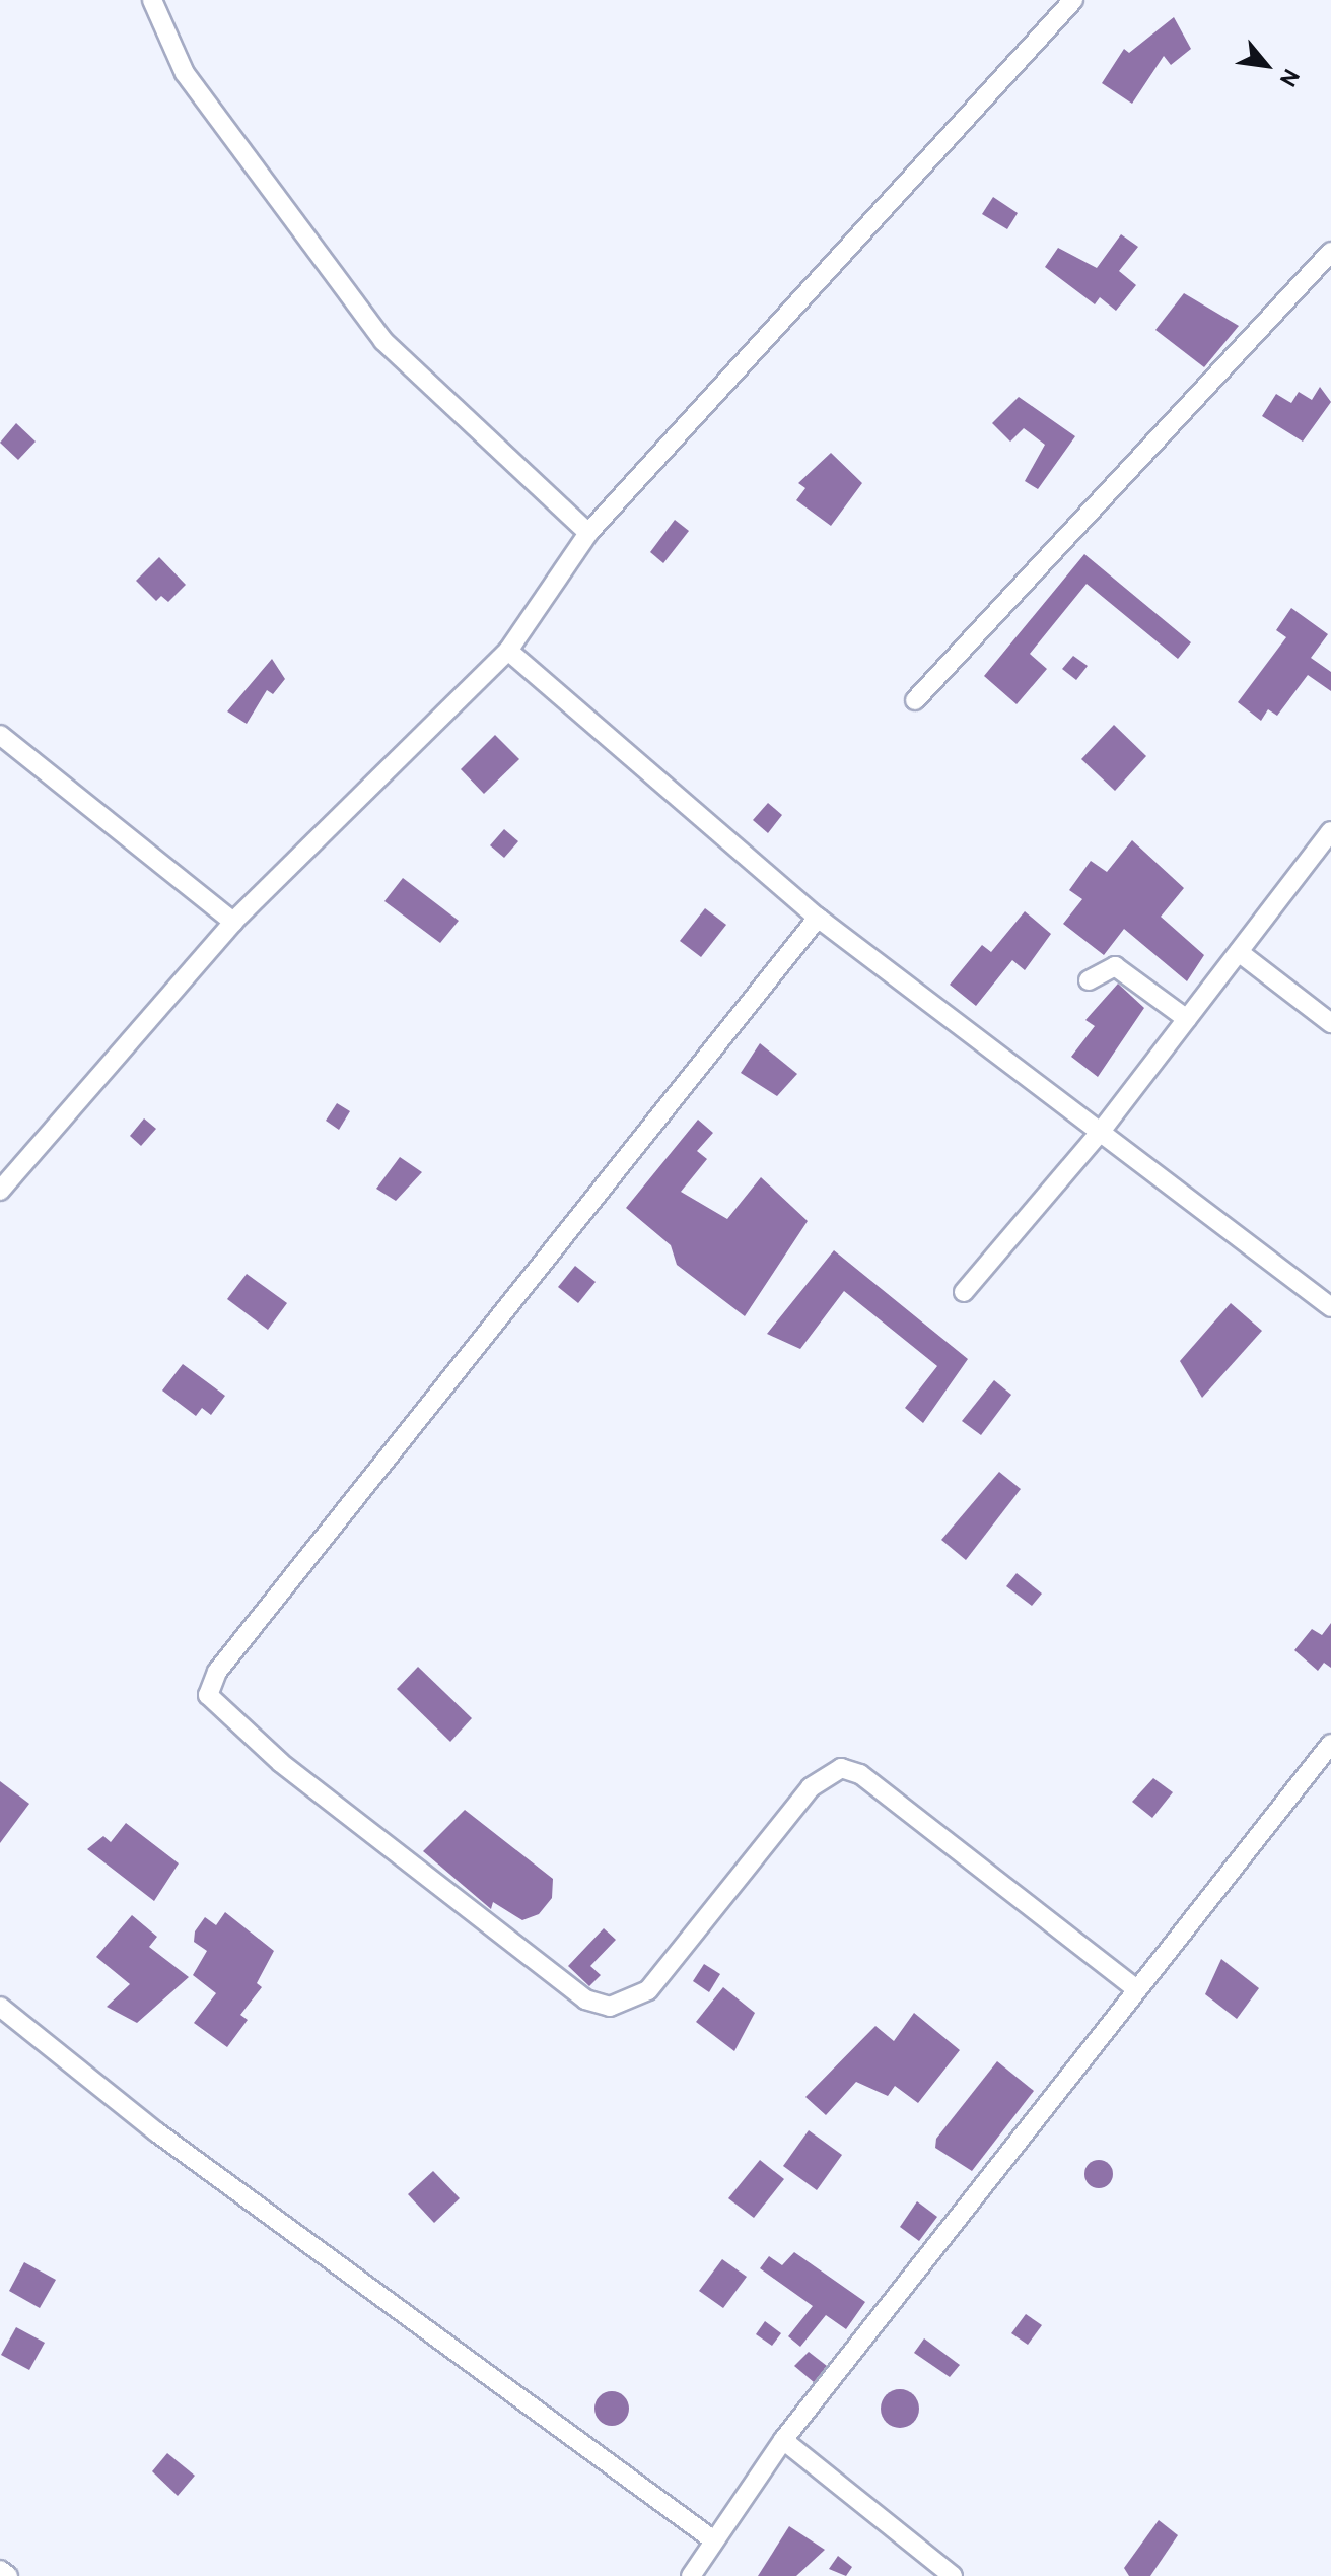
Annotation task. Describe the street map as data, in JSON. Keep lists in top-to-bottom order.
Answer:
{
  "north": "bottom right"
}
